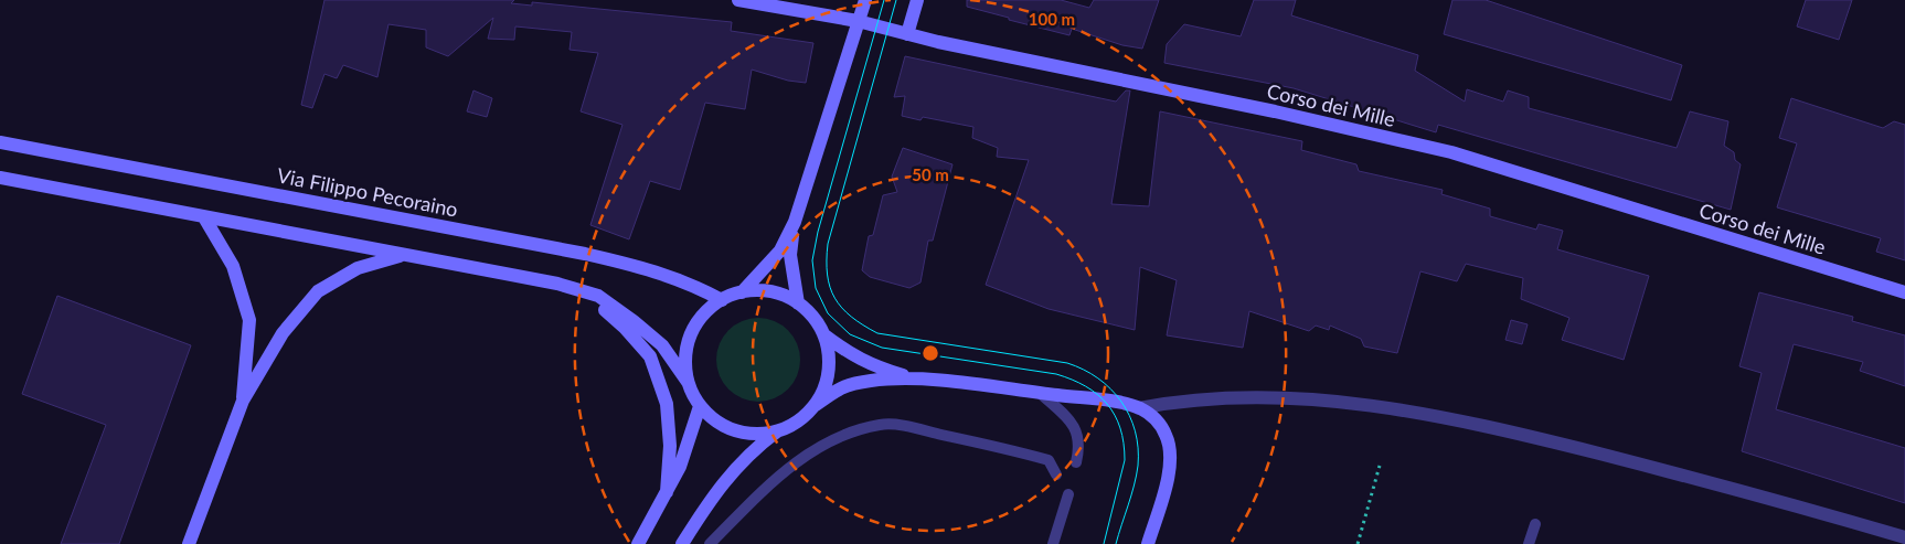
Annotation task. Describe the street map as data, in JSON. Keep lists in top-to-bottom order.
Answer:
{
  "streets": {
    "street": ["Corso dei Mille", "Via Filippo Pecoraino"]
  },
  "rings": ["100 m", "50 m"]
}
